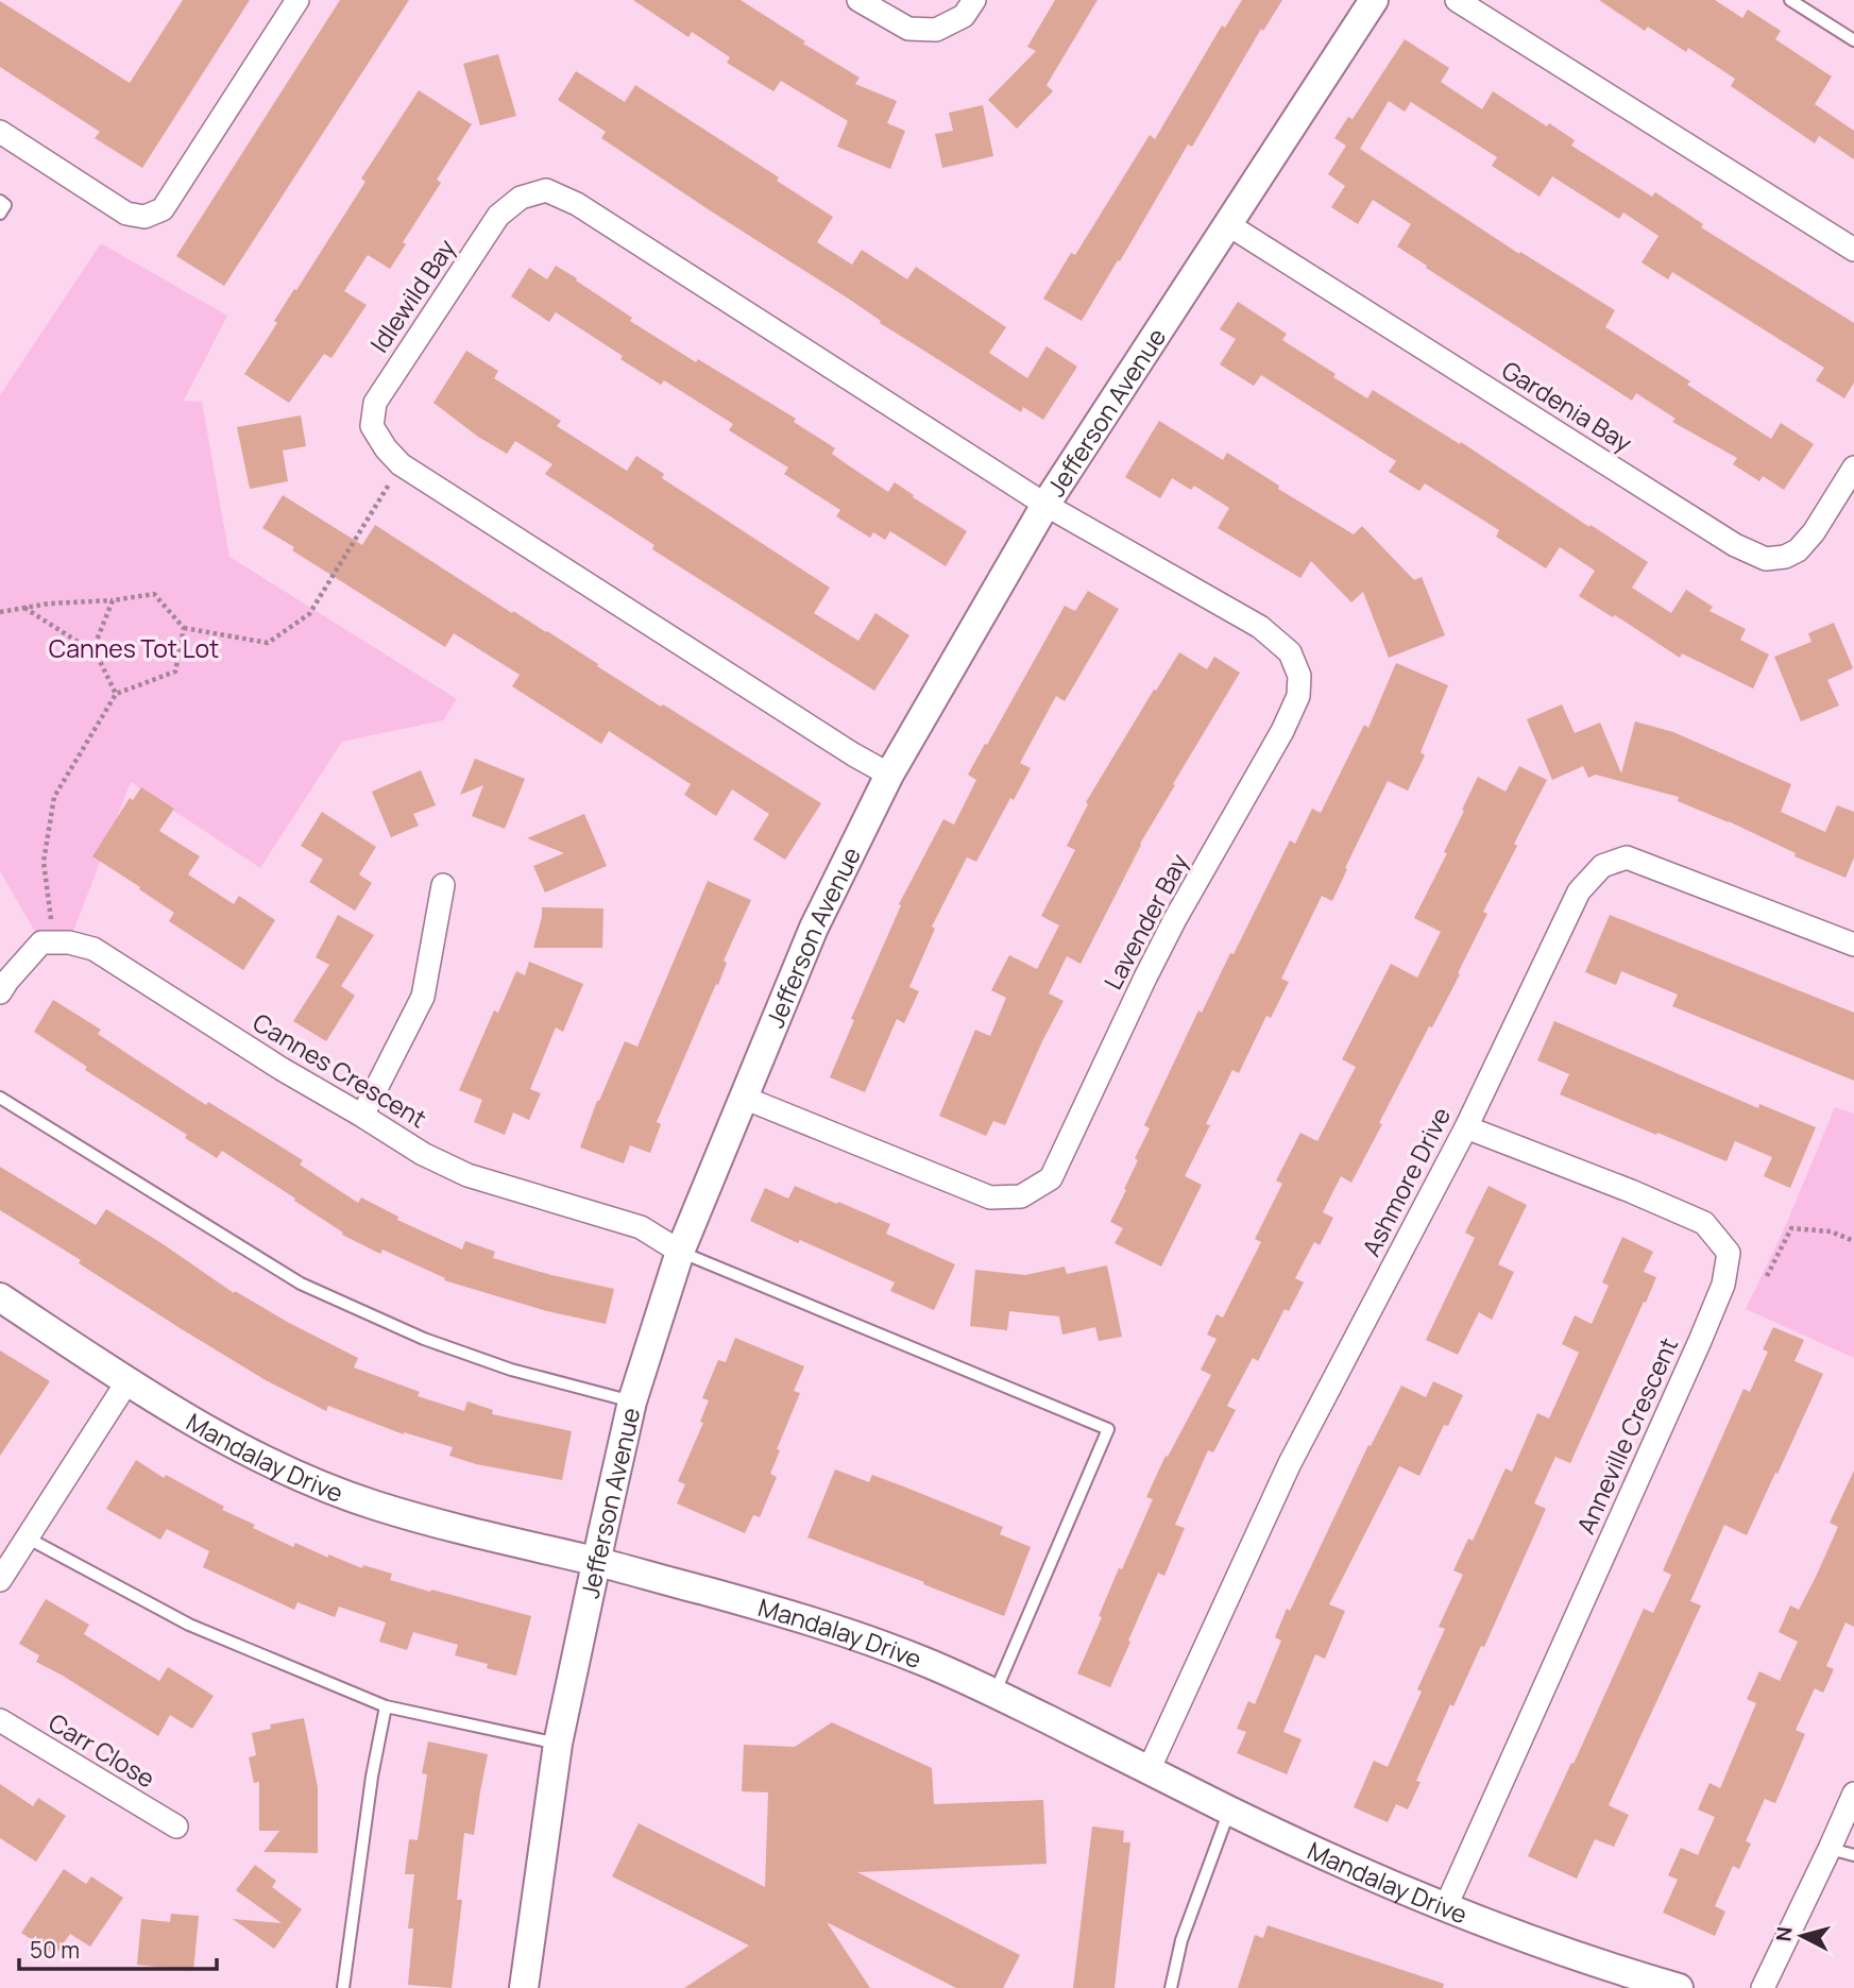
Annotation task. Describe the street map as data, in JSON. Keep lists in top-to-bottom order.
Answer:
{
  "streets": {
    "street": [
      "Idlewild Bay",
      "Gardenia Bay",
      "Jefferson Avenue",
      "Lavender Bay",
      "Cannes Crescent",
      "Ashmore Drive",
      "Anneville Crescent",
      "Mandalay Drive",
      "Carr Close"
    ]
  },
  "crossings": [
    ["Idlewild Bay", "Jefferson Avenue"],
    ["Idlewild Bay", "Lavender Bay"],
    ["Gardenia Bay", "Jefferson Avenue"],
    ["Jefferson Avenue", "Lavender Bay"],
    ["Jefferson Avenue", "Cannes Crescent"],
    ["Jefferson Avenue", "Mandalay Drive"],
    ["Ashmore Drive", "Anneville Crescent"],
    ["Ashmore Drive", "Mandalay Drive"],
    ["Anneville Crescent", "Mandalay Drive"]
  ],
  "parks": ["Cannes Tot Lot"],
  "scale_bar": "50 m",
  "north": "left"
}
